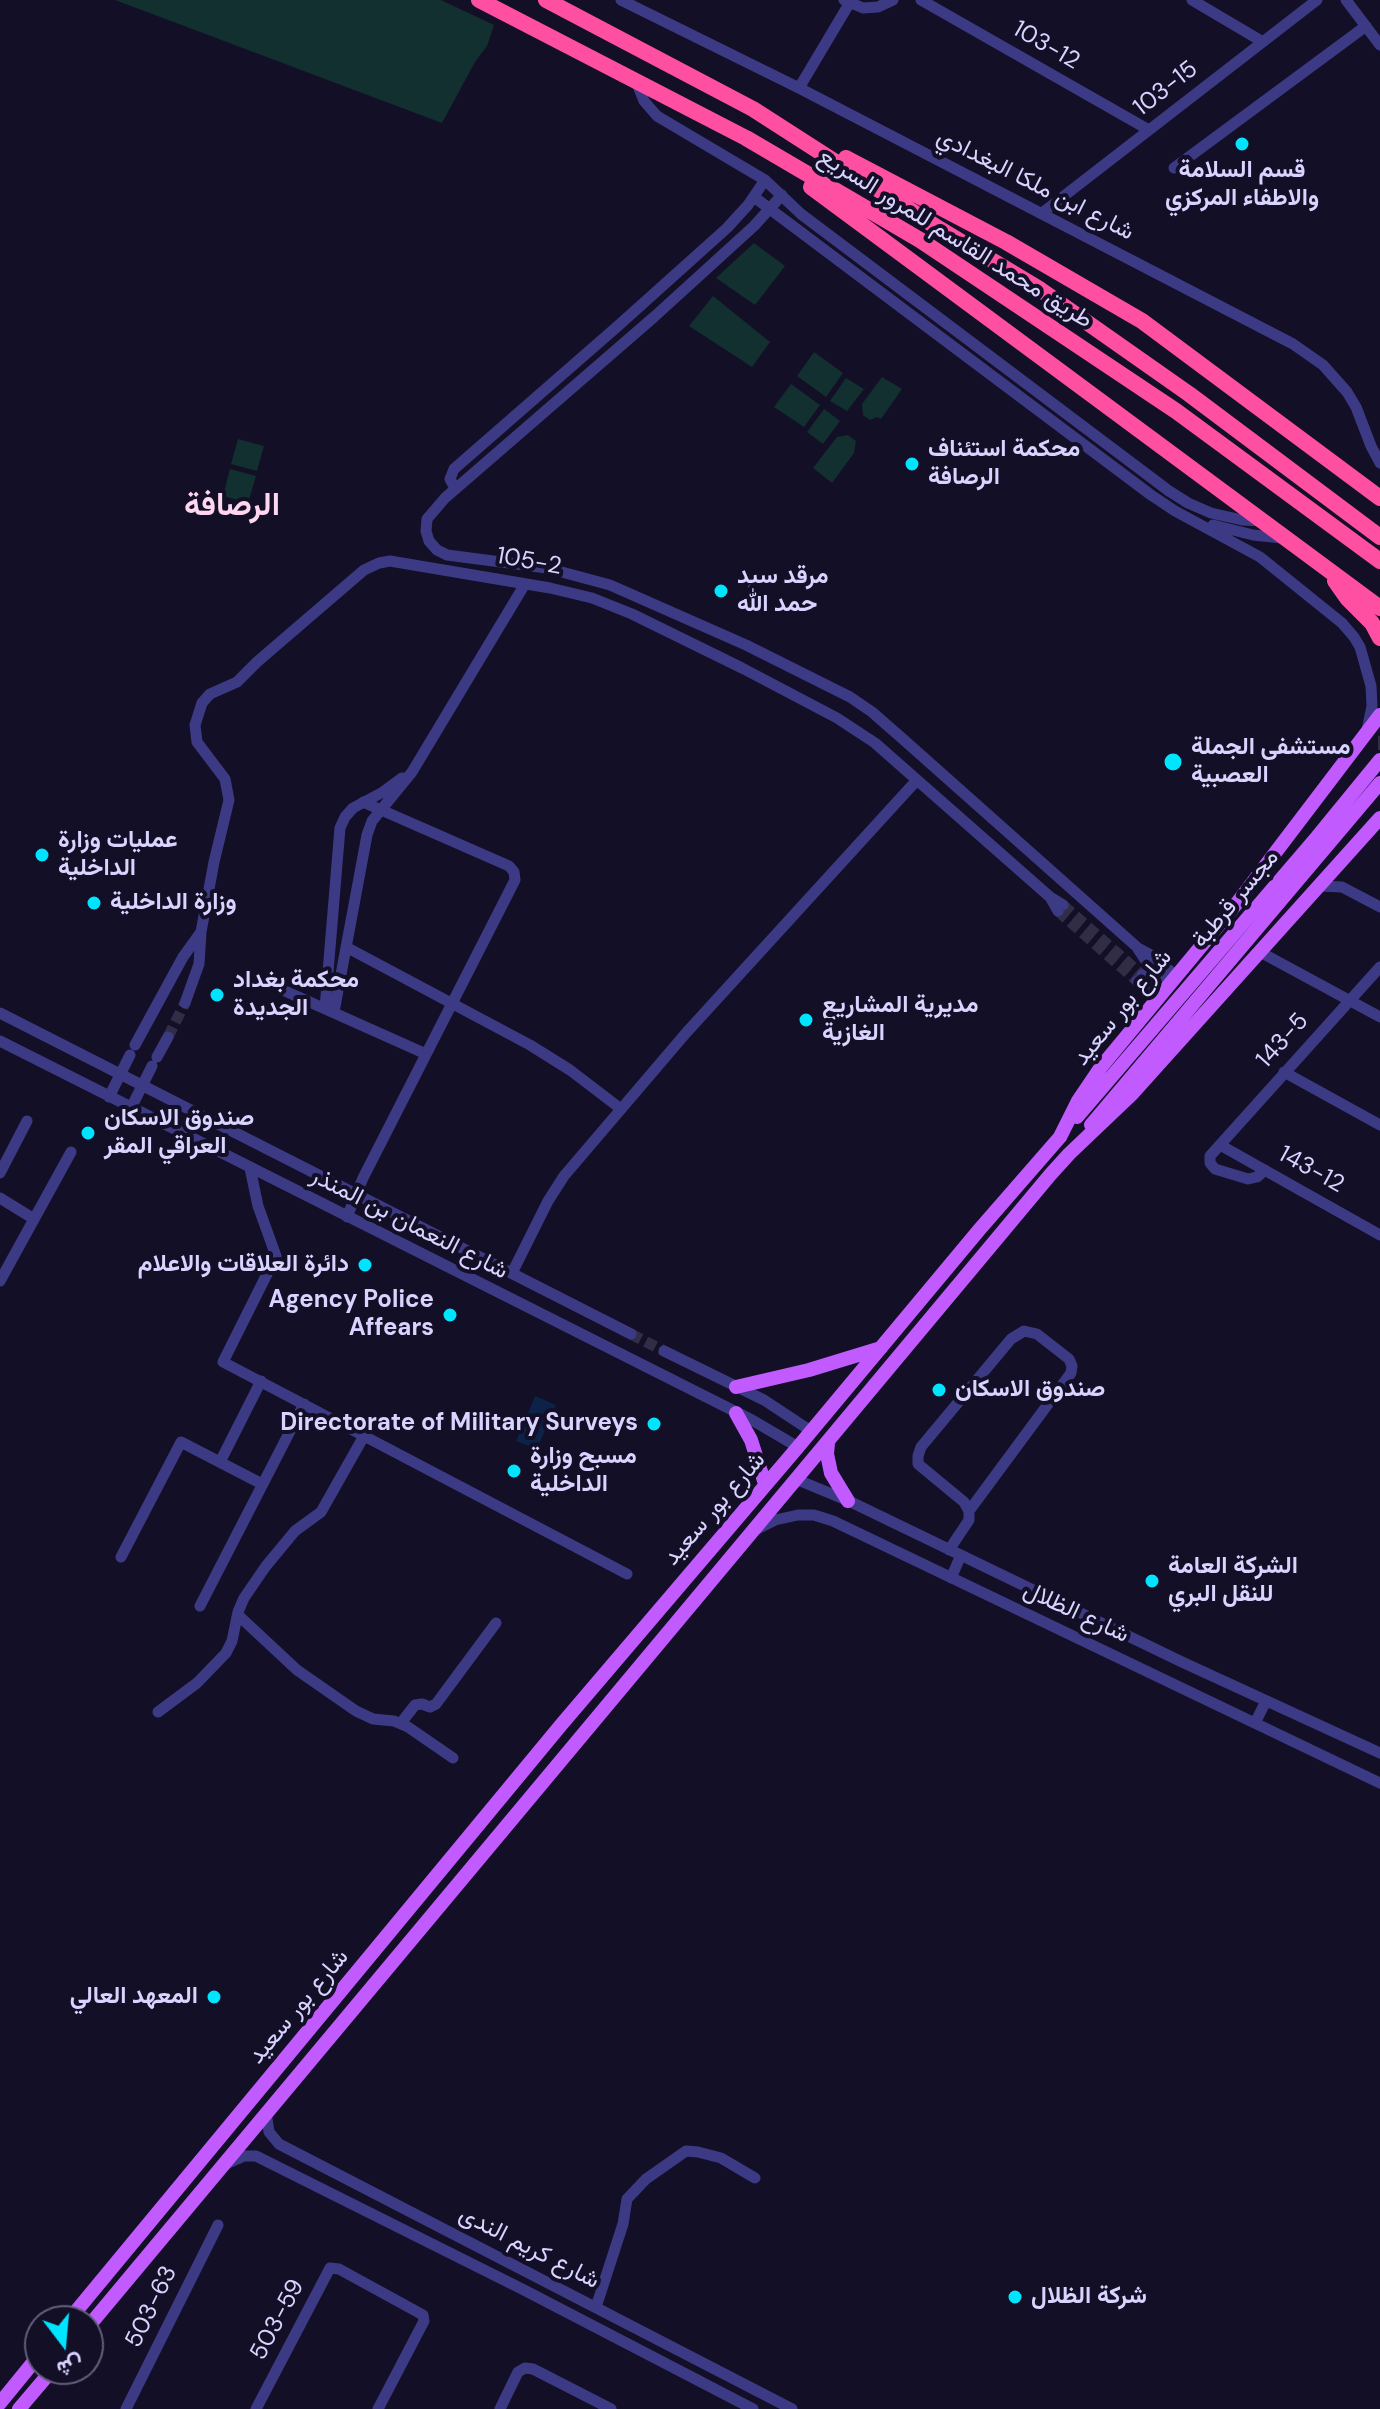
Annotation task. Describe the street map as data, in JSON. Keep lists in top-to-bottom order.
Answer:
{
  "streets": {
    "highway": ["طريق محمد القاسم للمرور السريع"],
    "main road": ["مجسر قرطبة", "شارع بور سعيد"],
    "street": [
      "103-12",
      "103-15",
      "شارع ابن ملكا البغدادي",
      "105-2",
      "143-5",
      "143-12",
      "شارع النعمان بن المنذر",
      "شارع الظلال",
      "شارع كريم الندى",
      "503-63",
      "503-59"
    ]
  },
  "crossings": [
    ["103-12", "103-15"],
    ["103-15", "شارع ابن ملكا البغدادي"],
    ["105-2", "شارع النعمان بن المنذر"],
    ["مجسر قرطبة", "شارع بور سعيد"],
    ["شارع بور سعيد", "شارع النعمان بن المنذر"],
    ["شارع بور سعيد", "شارع الظلال"],
    ["شارع بور سعيد", "شارع كريم الندى"],
    ["143-5", "143-12"]
  ],
  "districts": ["الرصافة"],
  "places": [
    "قسم السلامة والاطفاء المركزي",
    "محكمة استئناف الرصافة",
    "مرقد سيد حمد الله",
    "مستشفى الجملة العصبية",
    "عمليات وزارة الداخلية",
    "وزارة الداخلية",
    "محكمة بغداد الجديدة",
    "مديرية المشاريع الغازية",
    "صندوق الاسكان العراقي المقر",
    "دائرة العلاقات والاعلام",
    "Agency Police Affears",
    "صندوق الاسكان",
    "Directorate of Military Surveys",
    "مسبح وزارة الداخلية",
    "الشركة العامة للنقل البري",
    "المعهد العالي",
    "شركة الظلال"
  ],
  "north": "bottom"
}
